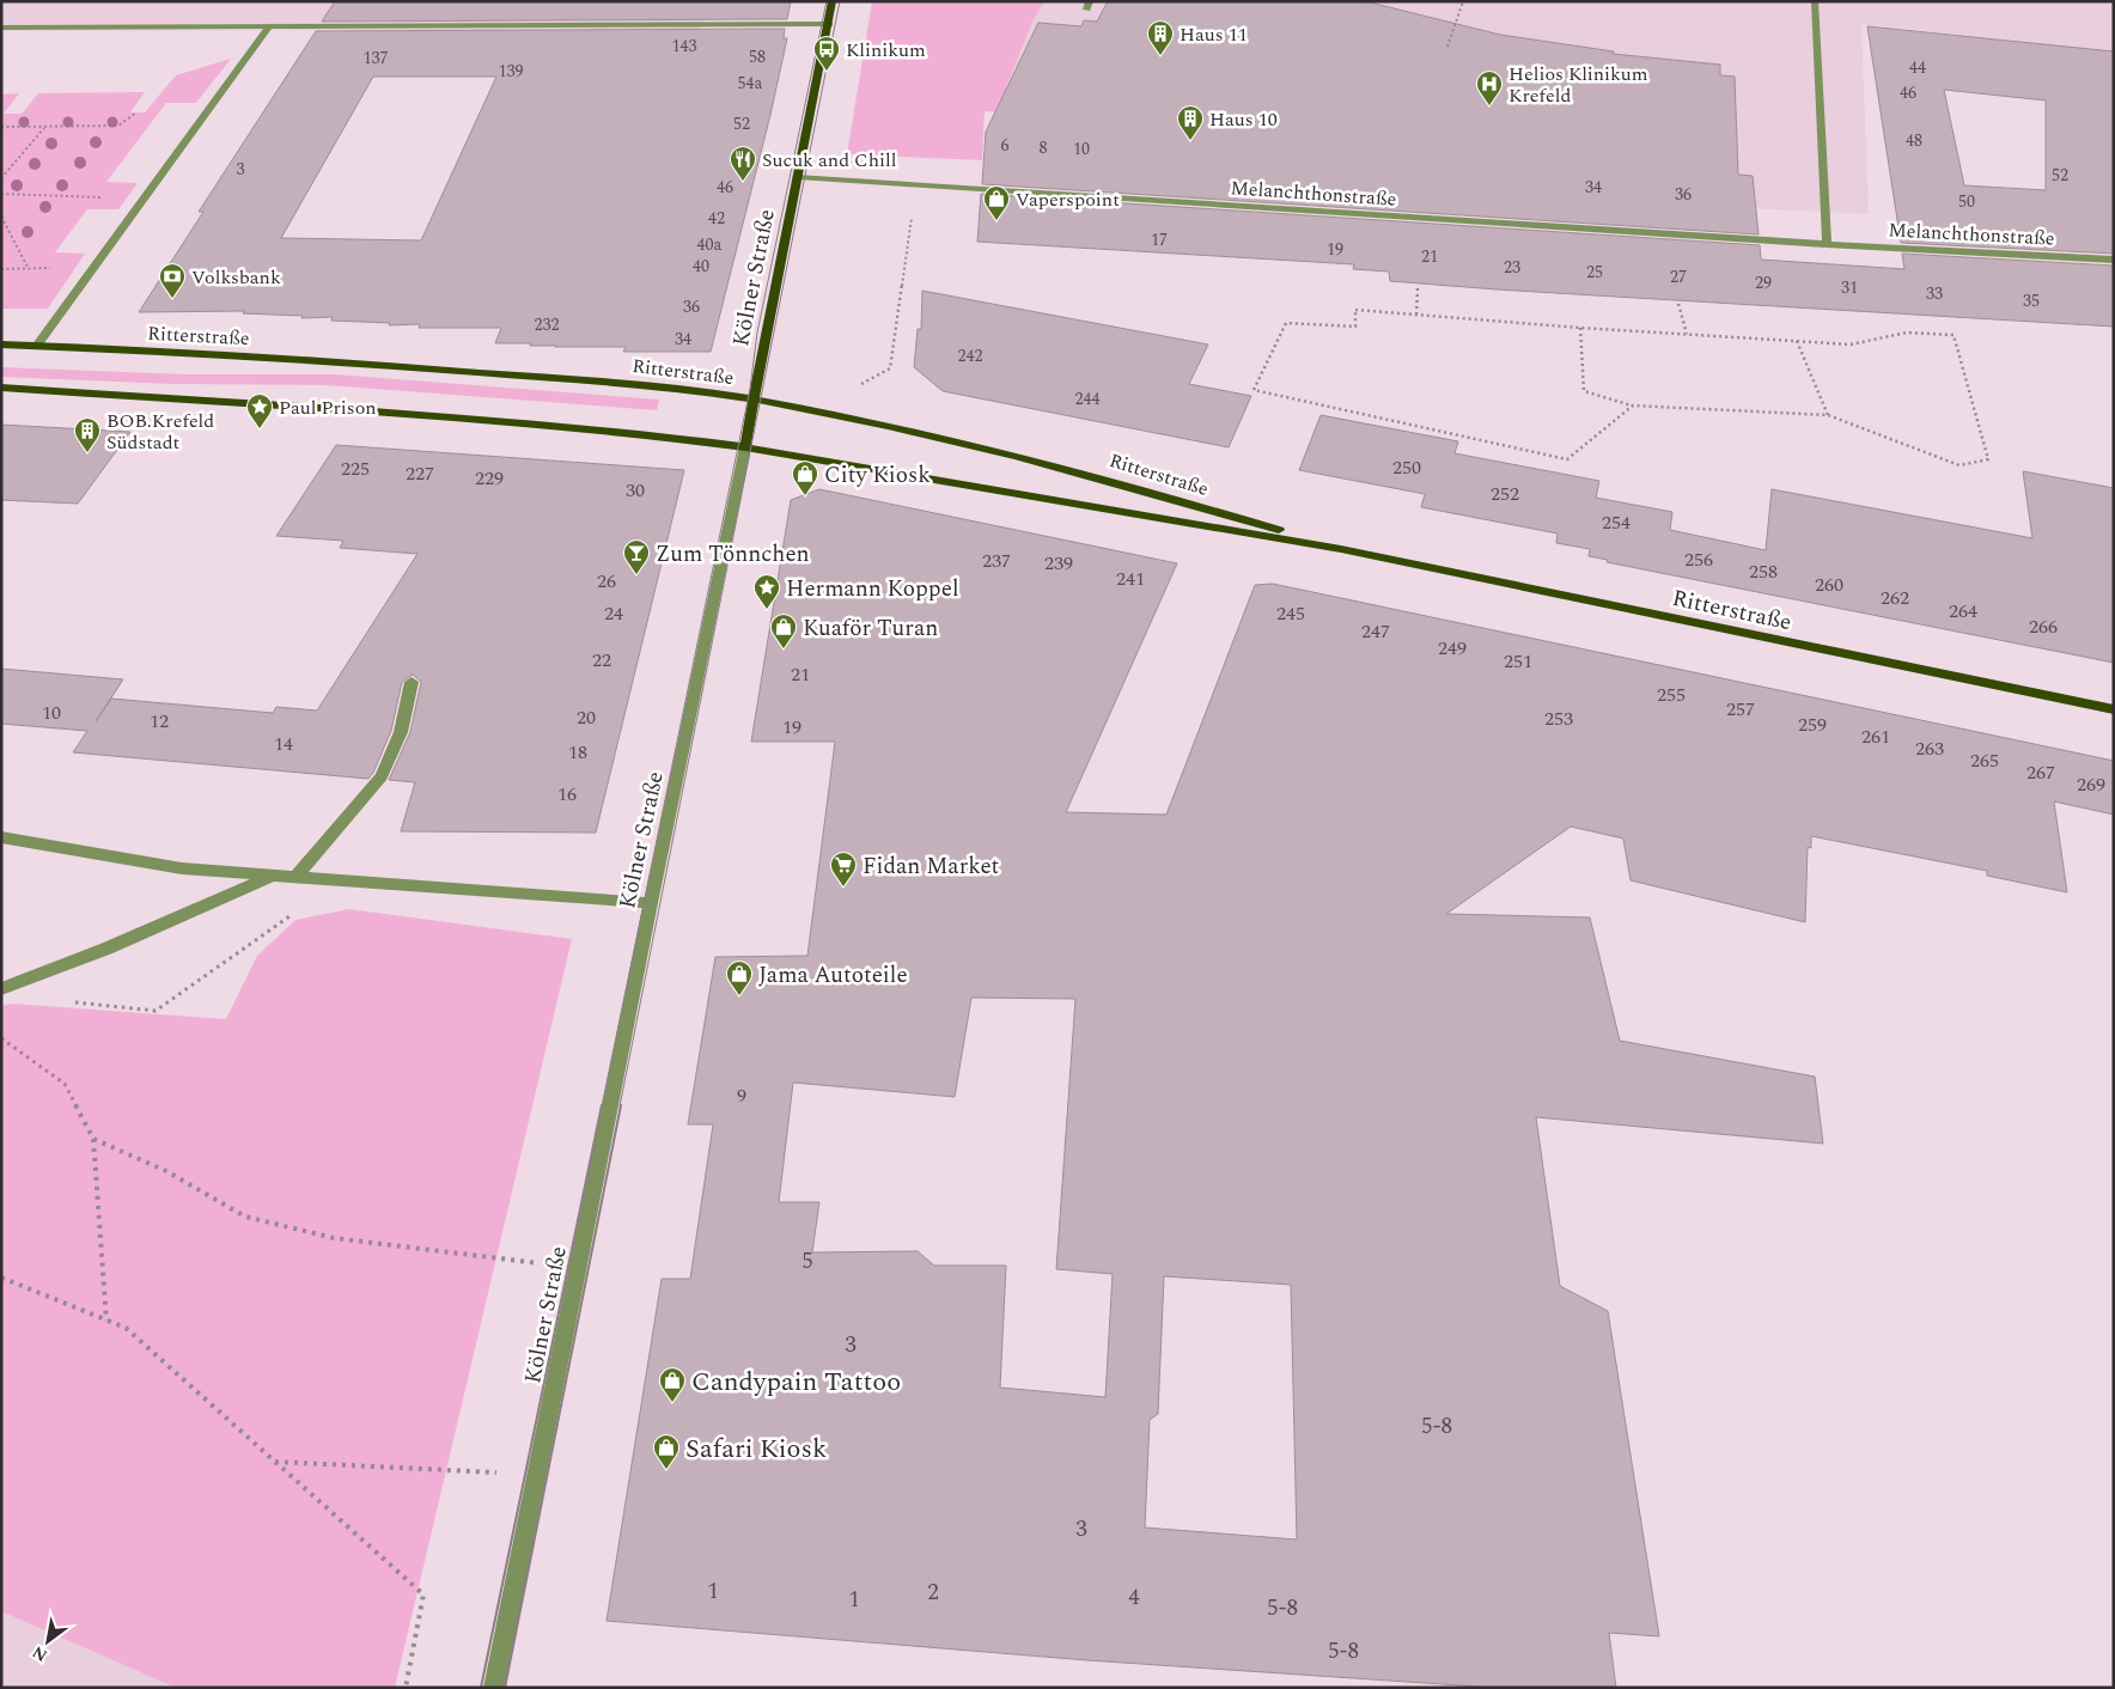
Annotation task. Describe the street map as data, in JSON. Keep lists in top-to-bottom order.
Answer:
{
  "streets": {
    "main road": ["Kölner Straße", "Ritterstraße"],
    "street": ["Melanchthonstraße"]
  },
  "crossings": [
    ["Melanchthonstraße", "Kölner Straße"],
    ["Kölner Straße", "Ritterstraße"]
  ],
  "places": {
    "building": ["Haus 11", "Haus 10", "BOB.Krefeld Südstadt"],
    "bus stop": ["Klinikum"],
    "hospital": ["Helios Klinikum Krefeld"],
    "restaurant": ["Sucuk and Chill"],
    "shop": [
      "Vaperspoint",
      "City Kiosk",
      "Kuaför Turan",
      "Jama Autoteile",
      "Candypain Tattoo",
      "Safari Kiosk"
    ],
    "bank": ["Volksbank"],
    "place": ["Paul Prison", "Hermann Koppel"],
    "bar": ["Zum Tönnchen"],
    "supermarket": ["Fidan Market"]
  },
  "house_numbers": [
    "143",
    "58",
    "137",
    "44",
    "139",
    "54a",
    "46",
    "52",
    "48",
    "6",
    "8",
    "10",
    "3",
    "52",
    "46",
    "34",
    "36",
    "50",
    "42",
    "17",
    "40a",
    "19",
    "21",
    "40",
    "23",
    "25",
    "27",
    "29",
    "31",
    "33",
    "35",
    "36",
    "232",
    "34",
    "242",
    "244",
    "250",
    "225",
    "227",
    "229",
    "30",
    "252",
    "254",
    "256",
    "237",
    "239",
    "258",
    "241",
    "26",
    "260",
    "262",
    "264",
    "24",
    "245",
    "266",
    "247",
    "249",
    "22",
    "251",
    "21",
    "255",
    "257",
    "10",
    "20",
    "253",
    "12",
    "259",
    "19",
    "261",
    "14",
    "263",
    "18",
    "265",
    "267",
    "269",
    "16",
    "9",
    "5",
    "3",
    "5-8",
    "3",
    "1",
    "2",
    "4",
    "1",
    "5-8",
    "5-8"
  ],
  "north": "bottom left"
}
